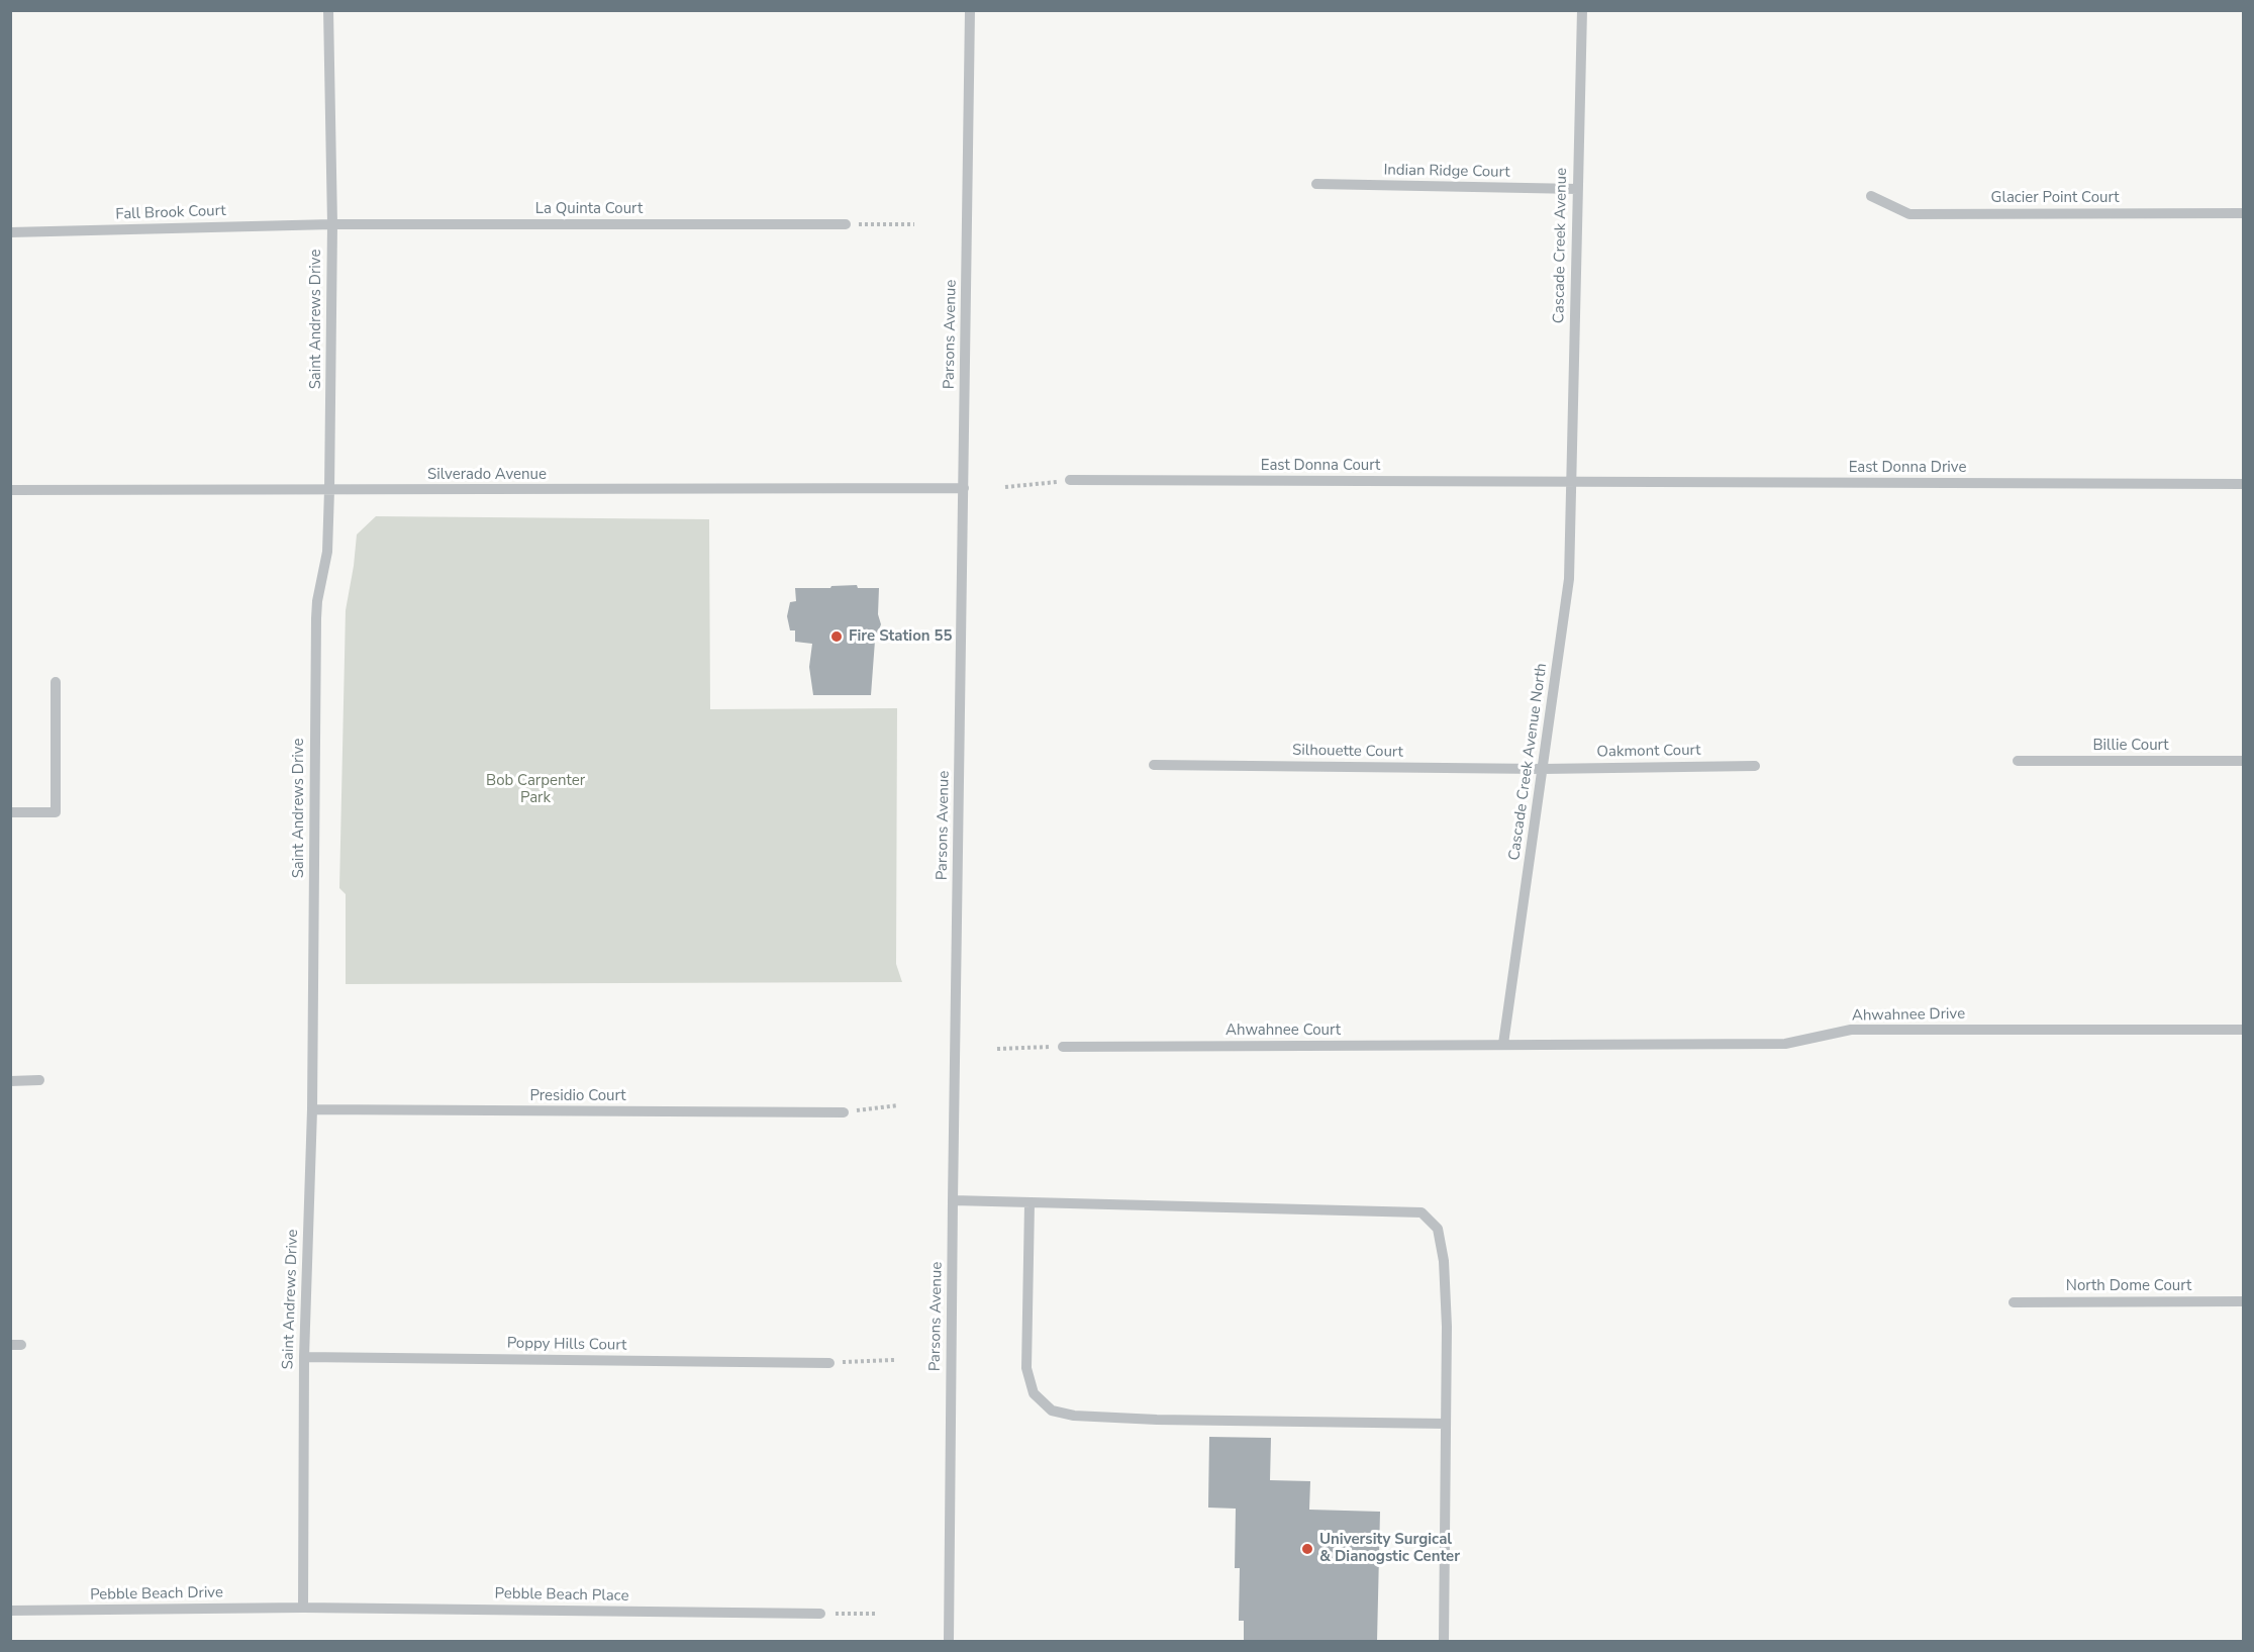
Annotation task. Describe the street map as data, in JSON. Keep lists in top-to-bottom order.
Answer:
{
  "streets": {
    "street": [
      "Indian Ridge Court",
      "Glacier Point Court",
      "La Quinta Court",
      "Fall Brook Court",
      "Cascade Creek Avenue",
      "Saint Andrews Drive",
      "Parsons Avenue",
      "East Donna Court",
      "East Donna Drive",
      "Silverado Avenue",
      "Billie Court",
      "Silhouette Court",
      "Oakmont Court",
      "Cascade Creek Avenue North",
      "Ahwahnee Drive",
      "Ahwahnee Court",
      "Presidio Court",
      "North Dome Court",
      "Poppy Hills Court",
      "Pebble Beach Drive",
      "Pebble Beach Place"
    ]
  },
  "crossings": [
    ["Indian Ridge Court", "Cascade Creek Avenue"],
    ["La Quinta Court", "Fall Brook Court"],
    ["La Quinta Court", "Saint Andrews Drive"],
    ["Fall Brook Court", "Saint Andrews Drive"],
    ["Cascade Creek Avenue", "East Donna Court"],
    ["Cascade Creek Avenue", "East Donna Drive"],
    ["Cascade Creek Avenue", "Cascade Creek Avenue North"],
    ["Saint Andrews Drive", "Silverado Avenue"],
    ["Saint Andrews Drive", "Presidio Court"],
    ["Saint Andrews Drive", "Poppy Hills Court"],
    ["Saint Andrews Drive", "Pebble Beach Drive"],
    ["Saint Andrews Drive", "Pebble Beach Place"],
    ["Parsons Avenue", "Silverado Avenue"],
    ["East Donna Court", "East Donna Drive"],
    ["East Donna Court", "Cascade Creek Avenue North"],
    ["East Donna Drive", "Cascade Creek Avenue North"],
    ["Silhouette Court", "Oakmont Court"],
    ["Silhouette Court", "Cascade Creek Avenue North"],
    ["Oakmont Court", "Cascade Creek Avenue North"],
    ["Cascade Creek Avenue North", "Ahwahnee Drive"],
    ["Cascade Creek Avenue North", "Ahwahnee Court"],
    ["Ahwahnee Drive", "Ahwahnee Court"],
    ["Pebble Beach Drive", "Pebble Beach Place"]
  ],
  "parks": ["Bob Carpenter Park"],
  "places": ["Fire Station 55", "University Surgical & Dianogstic Center"]
}
